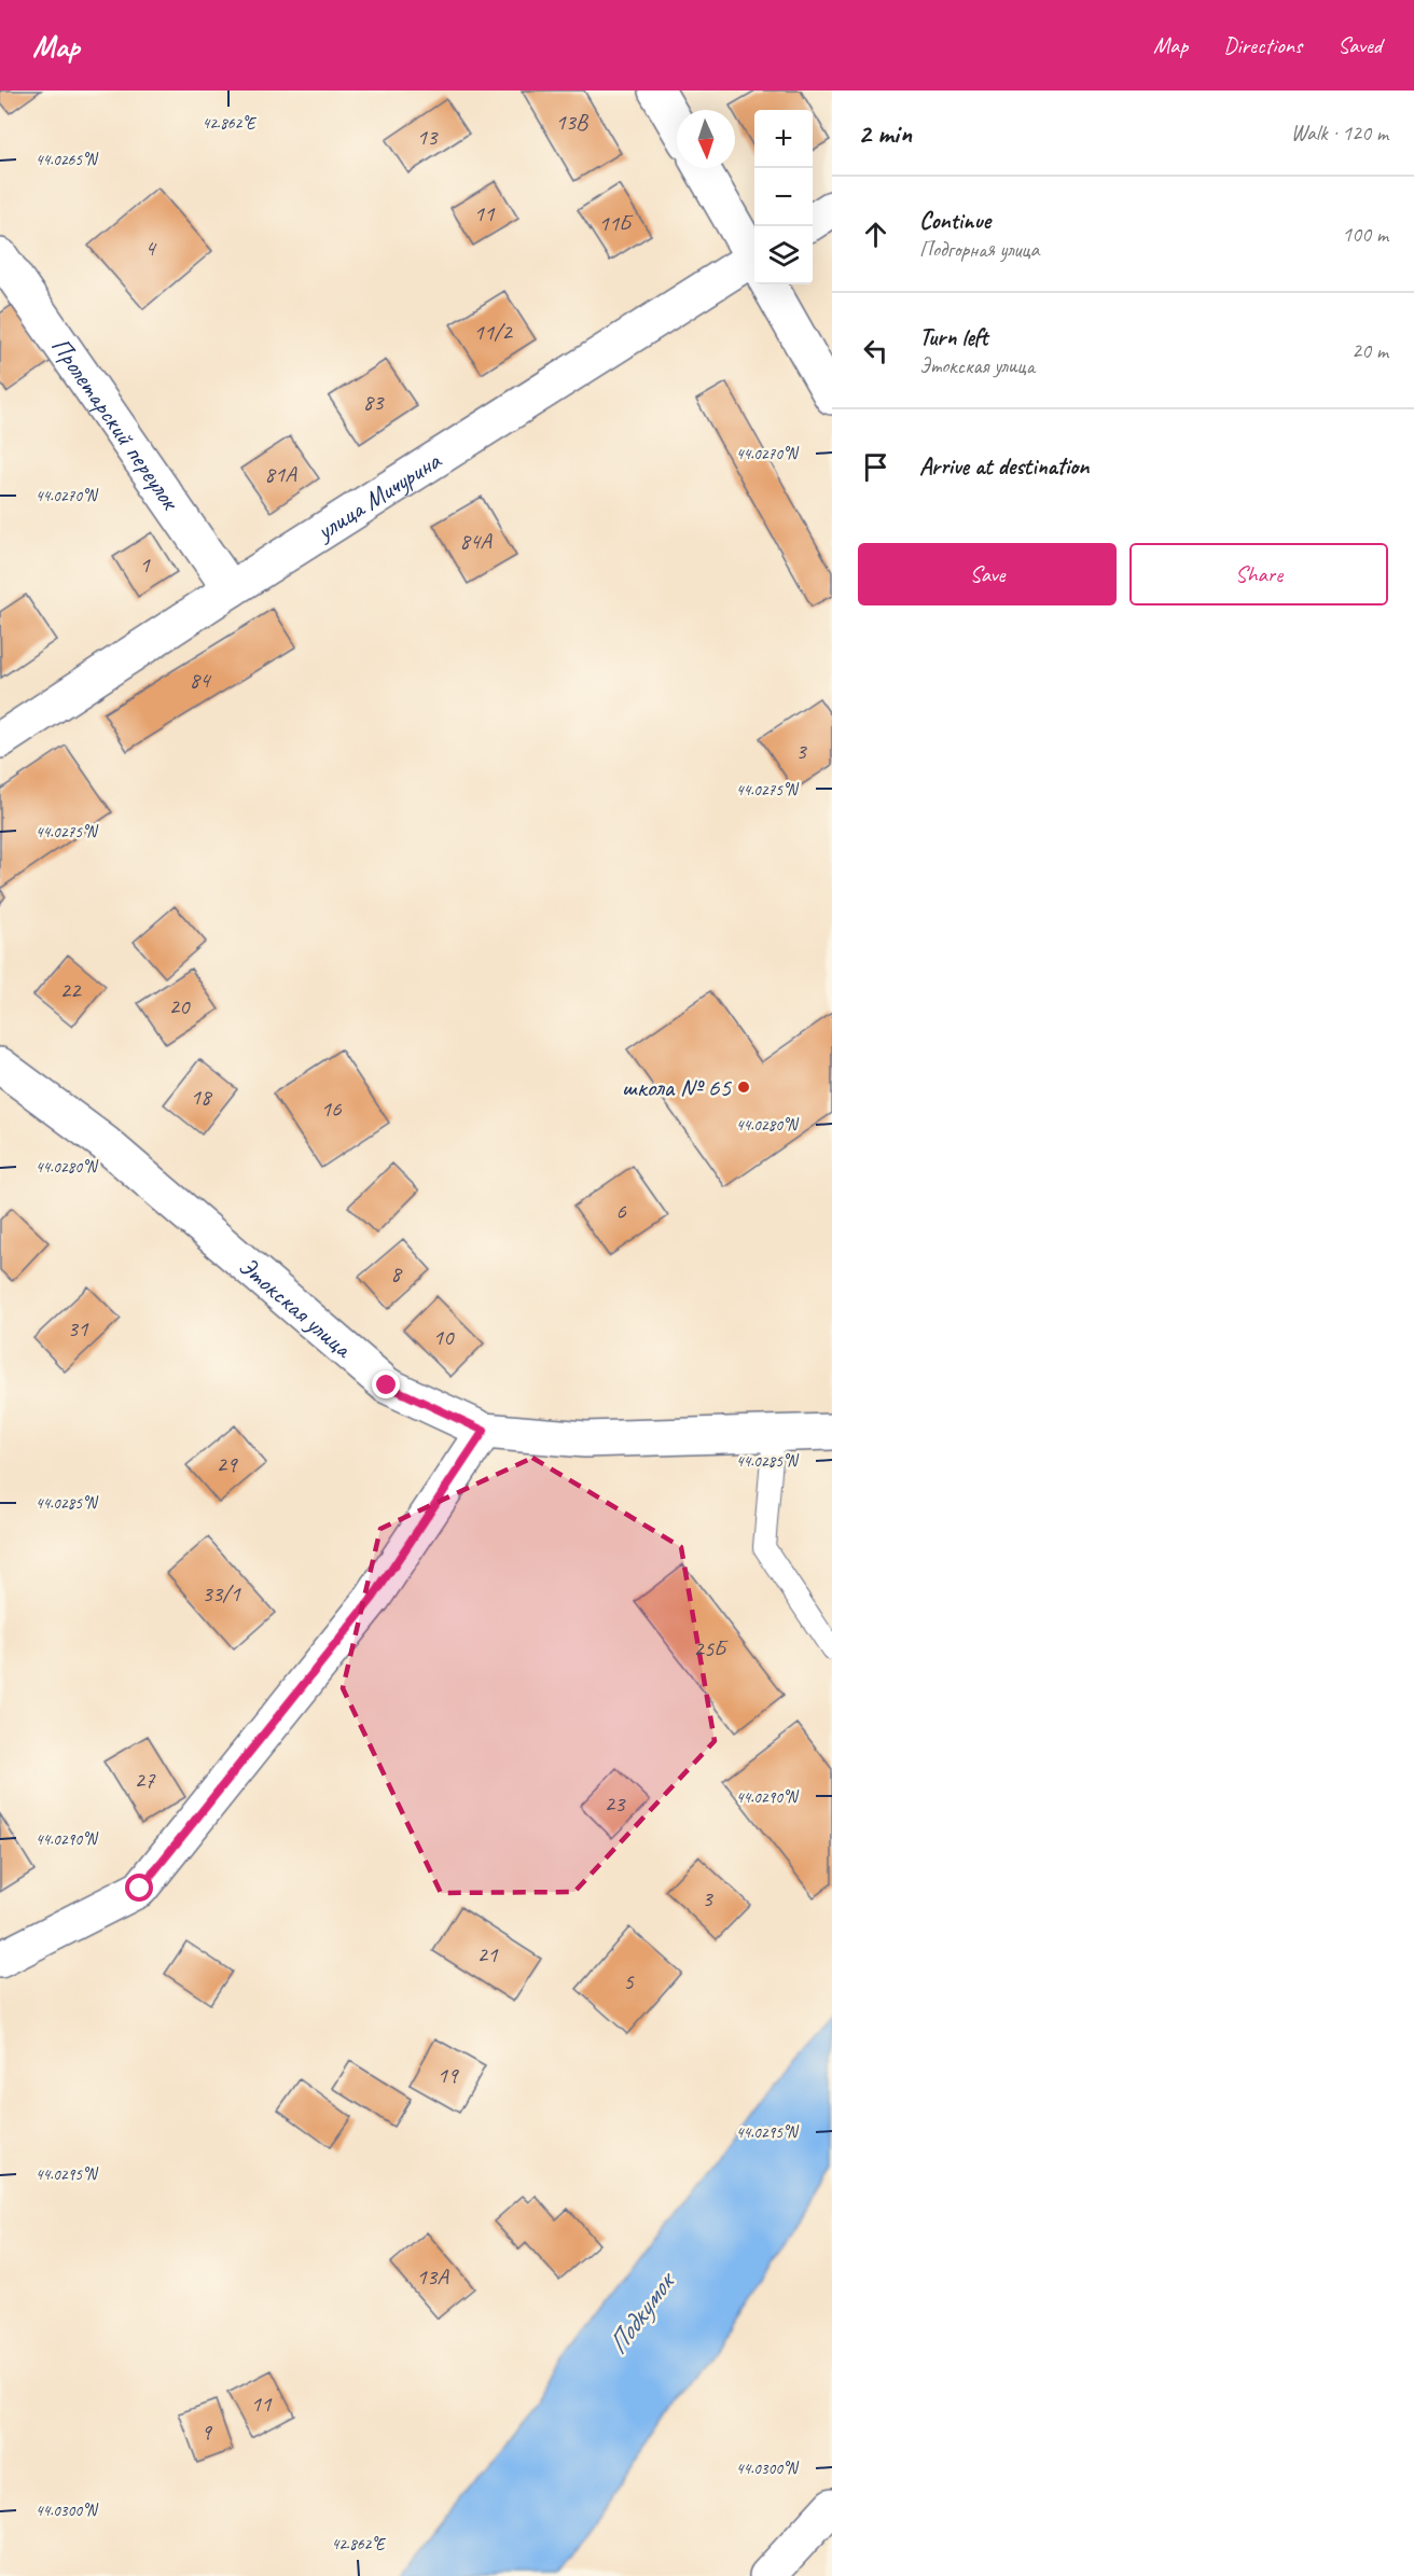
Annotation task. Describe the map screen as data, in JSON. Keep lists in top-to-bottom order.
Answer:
{
  "streets": {
    "street": ["Пролетарский переулок", "улица Мичурина", "Этокская улица"]
  },
  "crossings": [
    ["Пролетарский переулок", "улица Мичурина"]
  ],
  "water": ["Подкумок"],
  "places": ["школа № 65"],
  "house_numbers": [
    "13В",
    "13",
    "11",
    "11Б",
    "4",
    "11/2",
    "83",
    "81А",
    "84А",
    "1",
    "84",
    "3",
    "22",
    "20",
    "18",
    "16",
    "6",
    "8",
    "31",
    "10",
    "29",
    "33/1",
    "25Б",
    "27",
    "23",
    "3",
    "21",
    "5",
    "19",
    "13А",
    "11",
    "9"
  ],
  "north": "bottom",
  "page": {
    "header": "Map",
    "nav": ["Map", "Directions", "Saved"],
    "heading": ["2 min", "Walk · 120 m"],
    "map_buttons": ["+", "−"],
    "list": [
      ["Continue", "Подгорная улица", "100 m"],
      ["Turn left", "Этокская улица", "20 m"],
      "Arrive at destination"
    ],
    "buttons": ["Save", "Share"]
  },
  "coordinates": [
    "42.862°E",
    "44.0265°N",
    "44.0270°N",
    "44.0275°N",
    "44.0280°N",
    "44.0285°N",
    "44.0290°N",
    "44.0295°N",
    "44.0300°N"
  ]
}
